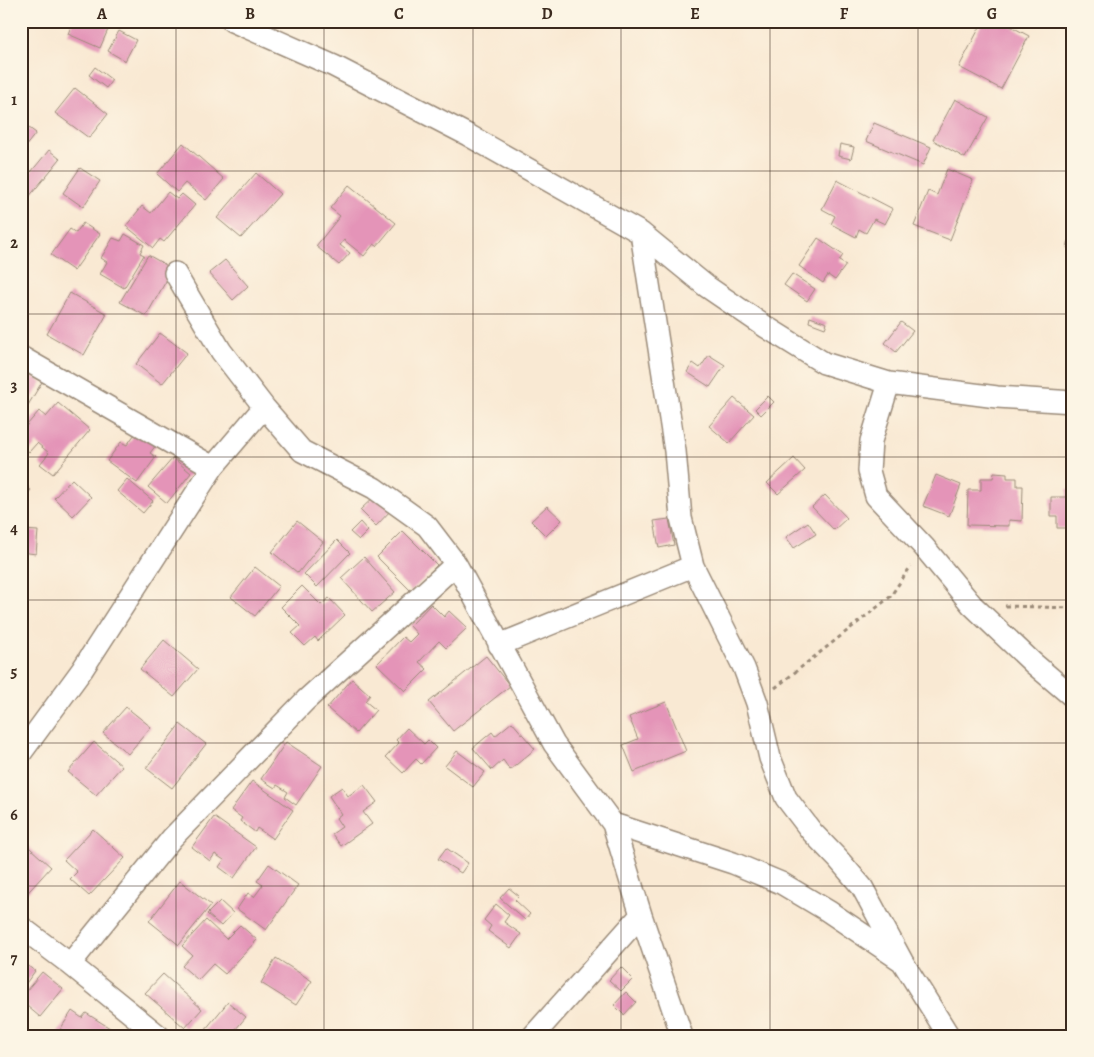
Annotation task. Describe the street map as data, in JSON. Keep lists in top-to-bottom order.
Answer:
{
  "grid": {
    "columns": [
      "A",
      "B",
      "C",
      "D",
      "E",
      "F",
      "G"
    ],
    "rows": [
      "1",
      "2",
      "3",
      "4",
      "5",
      "6",
      "7"
    ]
  }
}
